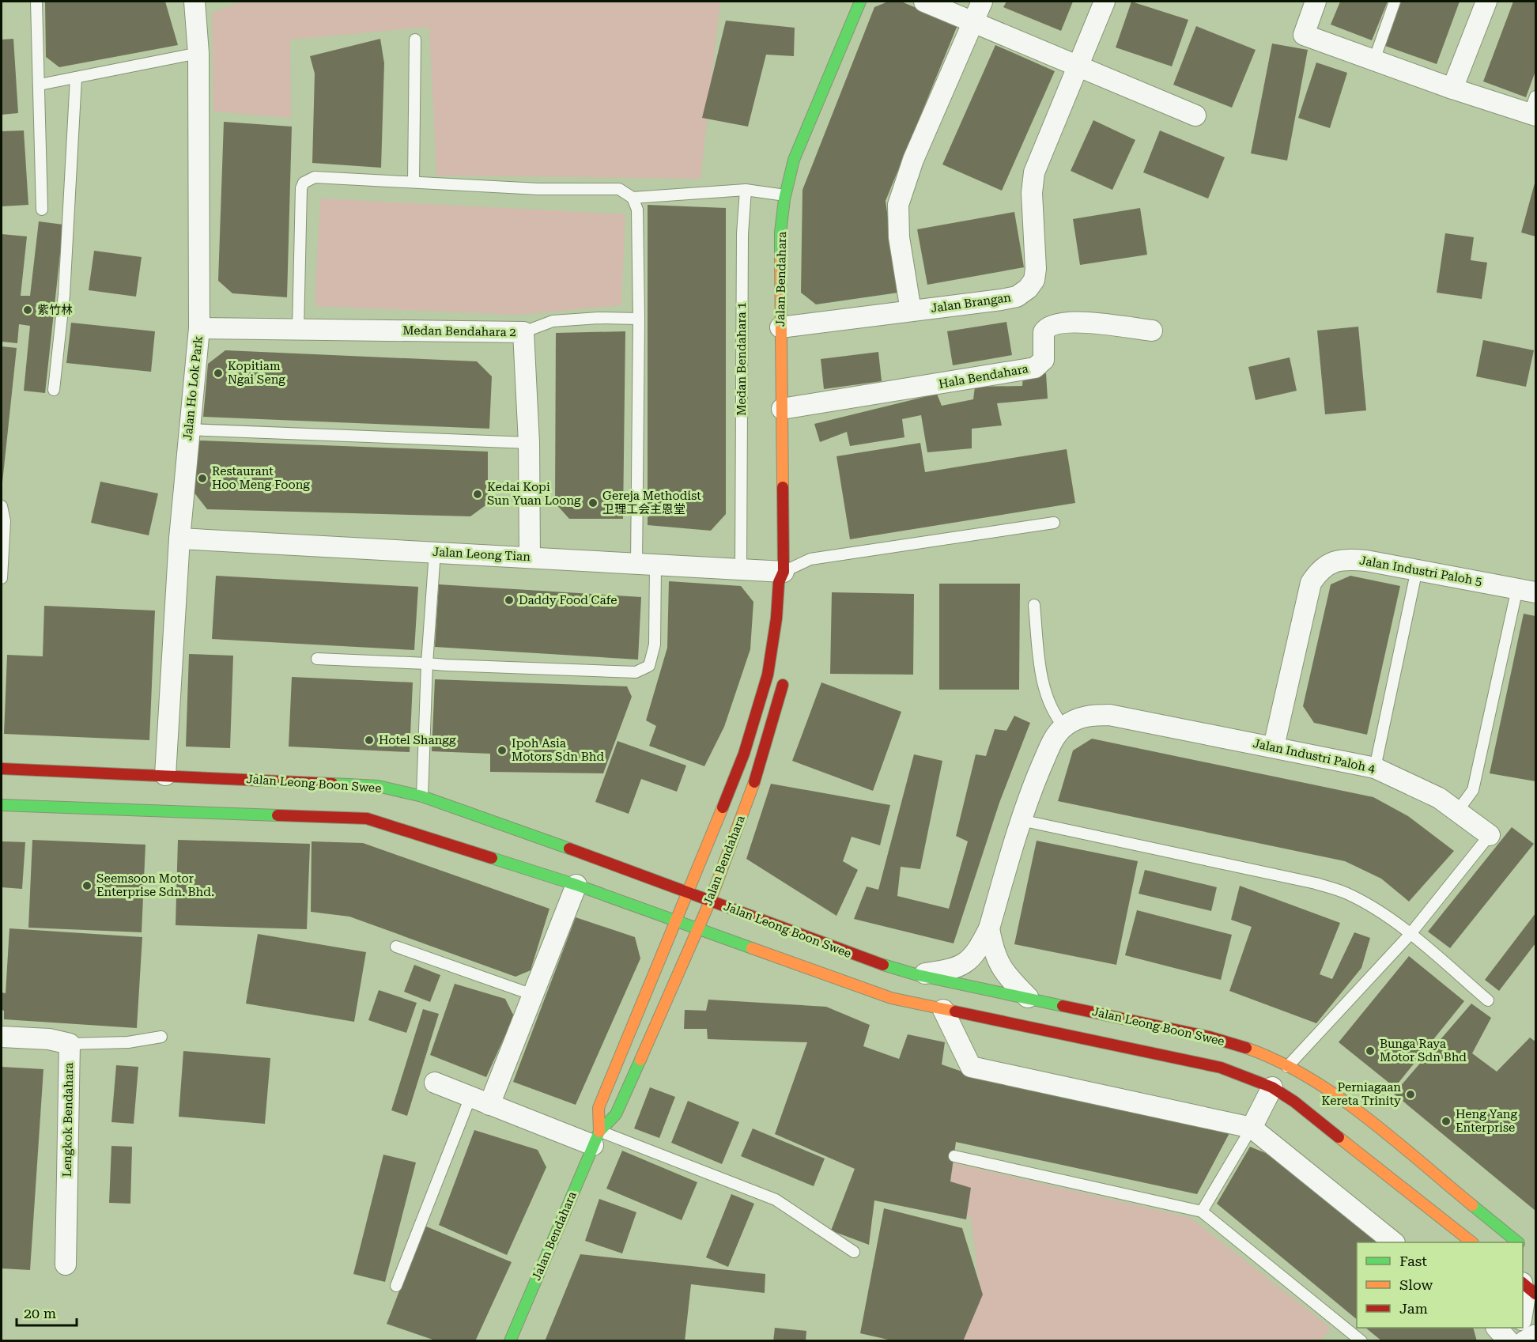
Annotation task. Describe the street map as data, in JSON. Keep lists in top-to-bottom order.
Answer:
{
  "streets": {
    "main road": ["Jalan Bendahara", "Jalan Leong Boon Swee"],
    "street": [
      "Jalan Brangan",
      "Medan Bendahara 2",
      "Hala Bendahara",
      "Jalan Ho Lok Park",
      "Jalan Leong Tian",
      "Jalan Industri Paloh 5",
      "Jalan Industri Paloh 4",
      "Lengkok Bendahara"
    ],
    "lane": ["Medan Bendahara 1"]
  },
  "crossings": [
    ["Jalan Bendahara", "Jalan Brangan"],
    ["Jalan Bendahara", "Hala Bendahara"],
    ["Jalan Bendahara", "Jalan Leong Tian"],
    ["Jalan Bendahara", "Jalan Leong Boon Swee"],
    ["Medan Bendahara 2", "Jalan Ho Lok Park"],
    ["Medan Bendahara 2", "Jalan Leong Tian"],
    ["Medan Bendahara 1", "Jalan Leong Tian"],
    ["Jalan Ho Lok Park", "Jalan Leong Tian"],
    ["Jalan Ho Lok Park", "Jalan Leong Boon Swee"],
    ["Jalan Industri Paloh 5", "Jalan Industri Paloh 4"],
    ["Jalan Industri Paloh 4", "Jalan Leong Boon Swee"]
  ],
  "places": [
    "紫竹林",
    "Kopitiam Ngai Seng",
    "Restaurant Hoo Meng Foong",
    "Kedai Kopi Sun Yuan Loong",
    "Gereja Methodist 卫理工会主恩堂",
    "Daddy Food Cafe",
    "Hotel Shangg",
    "Ipoh Asia Motors Sdn Bhd",
    "Seemsoon Motor Enterprise Sdn. Bhd.",
    "Bunga Raya Motor Sdn Bhd",
    "Perniagaan Kereta Trinity",
    "Heng Yang Enterprise"
  ],
  "legend": ["Fast", "Slow", "Jam"],
  "scale_bar": "20 m"
}
